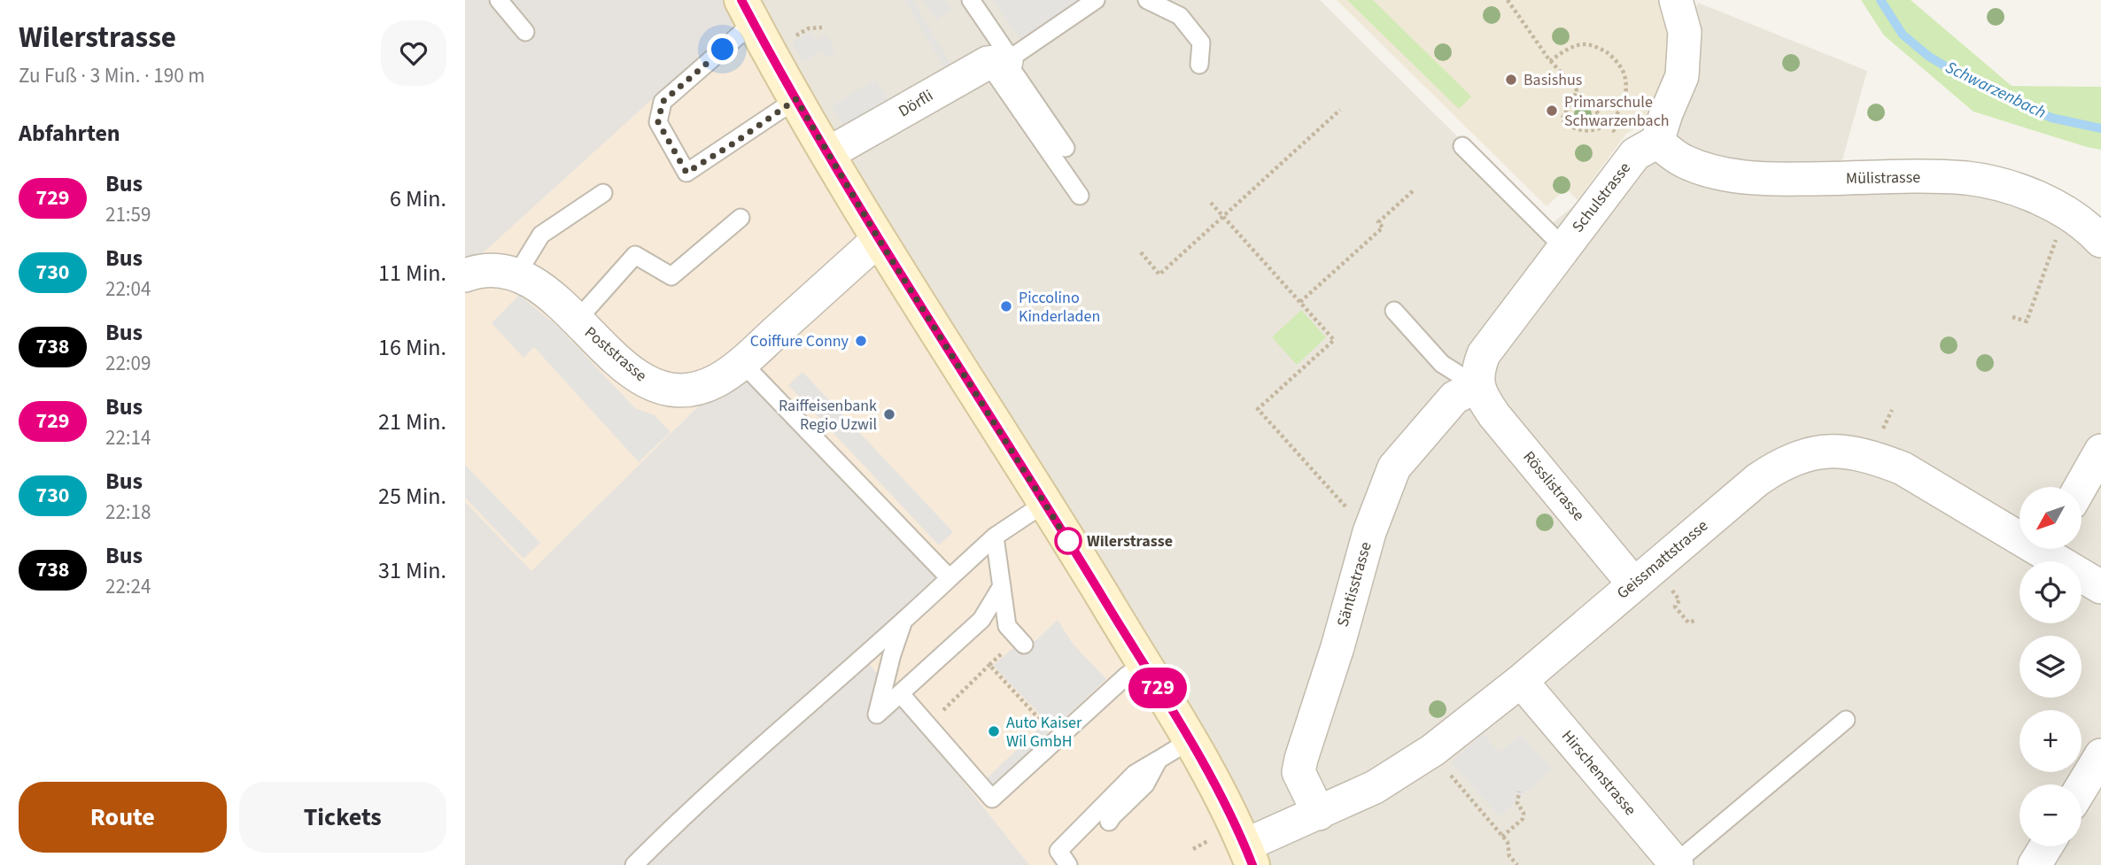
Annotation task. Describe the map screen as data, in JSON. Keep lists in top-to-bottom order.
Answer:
{
  "streets": {
    "street": [
      "Dörfli",
      "Mülistrasse",
      "Schulstrasse",
      "Poststrasse",
      "Rösslistrasse",
      "Geissmattstrasse",
      "Säntisstrasse",
      "Hirschenstrasse"
    ]
  },
  "crossings": [
    ["Mülistrasse", "Schulstrasse"],
    ["Schulstrasse", "Rösslistrasse"],
    ["Schulstrasse", "Säntisstrasse"],
    ["Rösslistrasse", "Geissmattstrasse"],
    ["Rösslistrasse", "Säntisstrasse"],
    ["Geissmattstrasse", "Säntisstrasse"],
    ["Geissmattstrasse", "Hirschenstrasse"]
  ],
  "water": ["Schwarzenbach"],
  "places": [
    "Basishus",
    "Primarschule Schwarzenbach",
    "Piccolino Kinderladen",
    "Coiffure Conny",
    "Raiffeisenbank Regio Uzwil",
    "Wilerstrasse",
    "Auto Kaiser Wil GmbH"
  ],
  "lines": ["bus line 729"],
  "north": "bottom left",
  "page": {
    "heading": [
      ["Wilerstrasse", "Zu Fuß · 3 Min. · 190 m"],
      "Abfahrten"
    ],
    "on_map": "729",
    "list": [
      {
        "mark": "729",
        "name": "Bus",
        "note": "21:59",
        "value": "6 Min."
      },
      {
        "mark": "730",
        "name": "Bus",
        "note": "22:04",
        "value": "11 Min."
      },
      {
        "mark": "738",
        "name": "Bus",
        "note": "22:09",
        "value": "16 Min."
      },
      {
        "mark": "729",
        "name": "Bus",
        "note": "22:14",
        "value": "21 Min."
      },
      {
        "mark": "730",
        "name": "Bus",
        "note": "22:18",
        "value": "25 Min."
      },
      {
        "mark": "738",
        "name": "Bus",
        "note": "22:24",
        "value": "31 Min."
      }
    ],
    "map_buttons": ["+", "−"],
    "buttons": ["Route", "Tickets"]
  }
}
